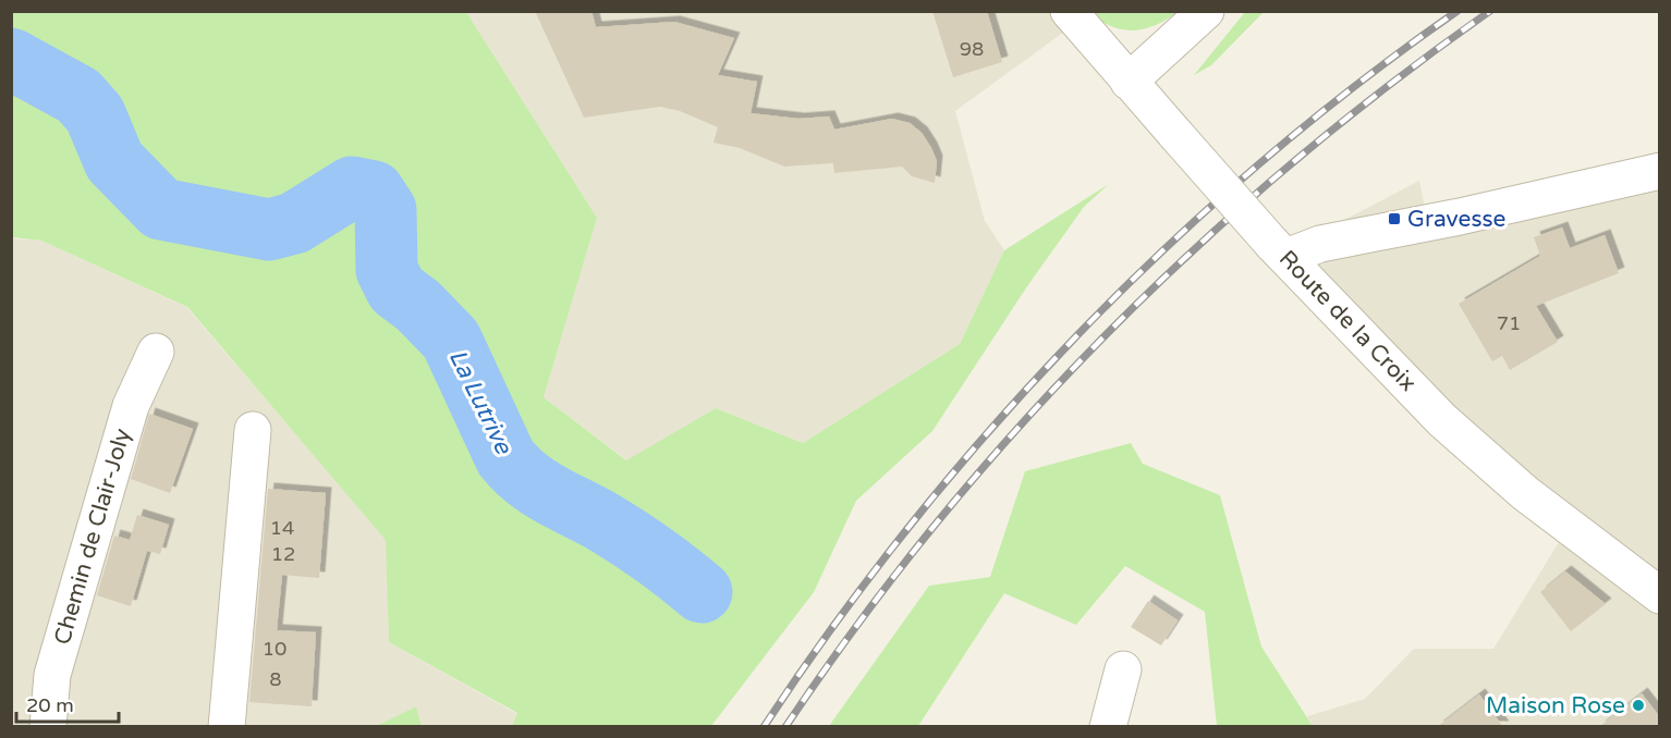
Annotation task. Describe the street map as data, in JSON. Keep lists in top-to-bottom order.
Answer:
{
  "streets": {
    "street": ["Route de la Croix", "Chemin de Clair-Joly"]
  },
  "water": ["La Lutrive"],
  "places": {
    "transit": ["Gravesse"],
    "other": ["Maison Rose"]
  },
  "house_numbers": [
    "98",
    "71",
    "14",
    "12",
    "10",
    "8"
  ],
  "scale_bar": "20 m"
}
